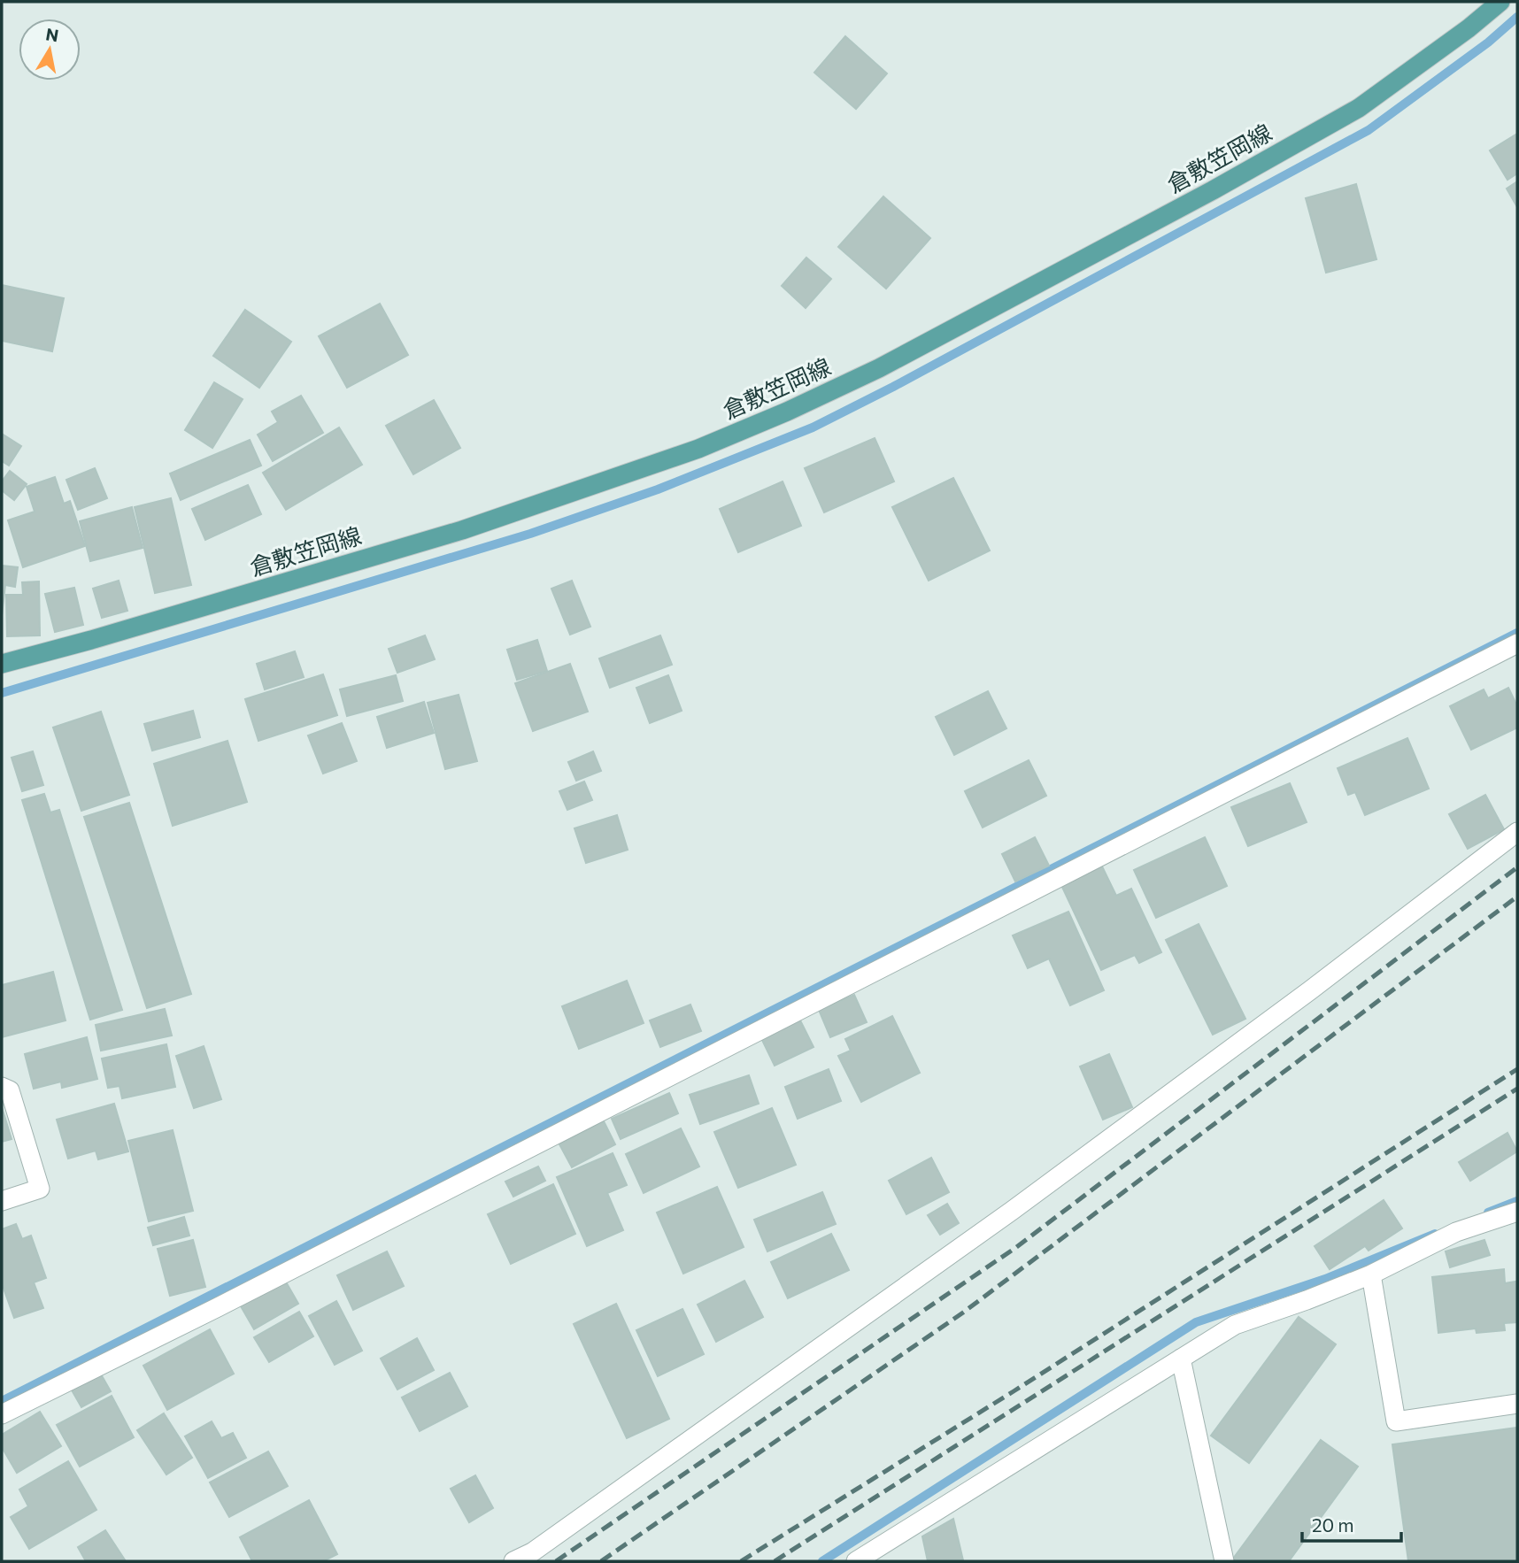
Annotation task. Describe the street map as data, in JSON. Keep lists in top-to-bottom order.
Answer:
{
  "streets": {
    "main road": ["倉敷笠岡線"]
  },
  "scale_bar": "20 m",
  "north": "top"
}
